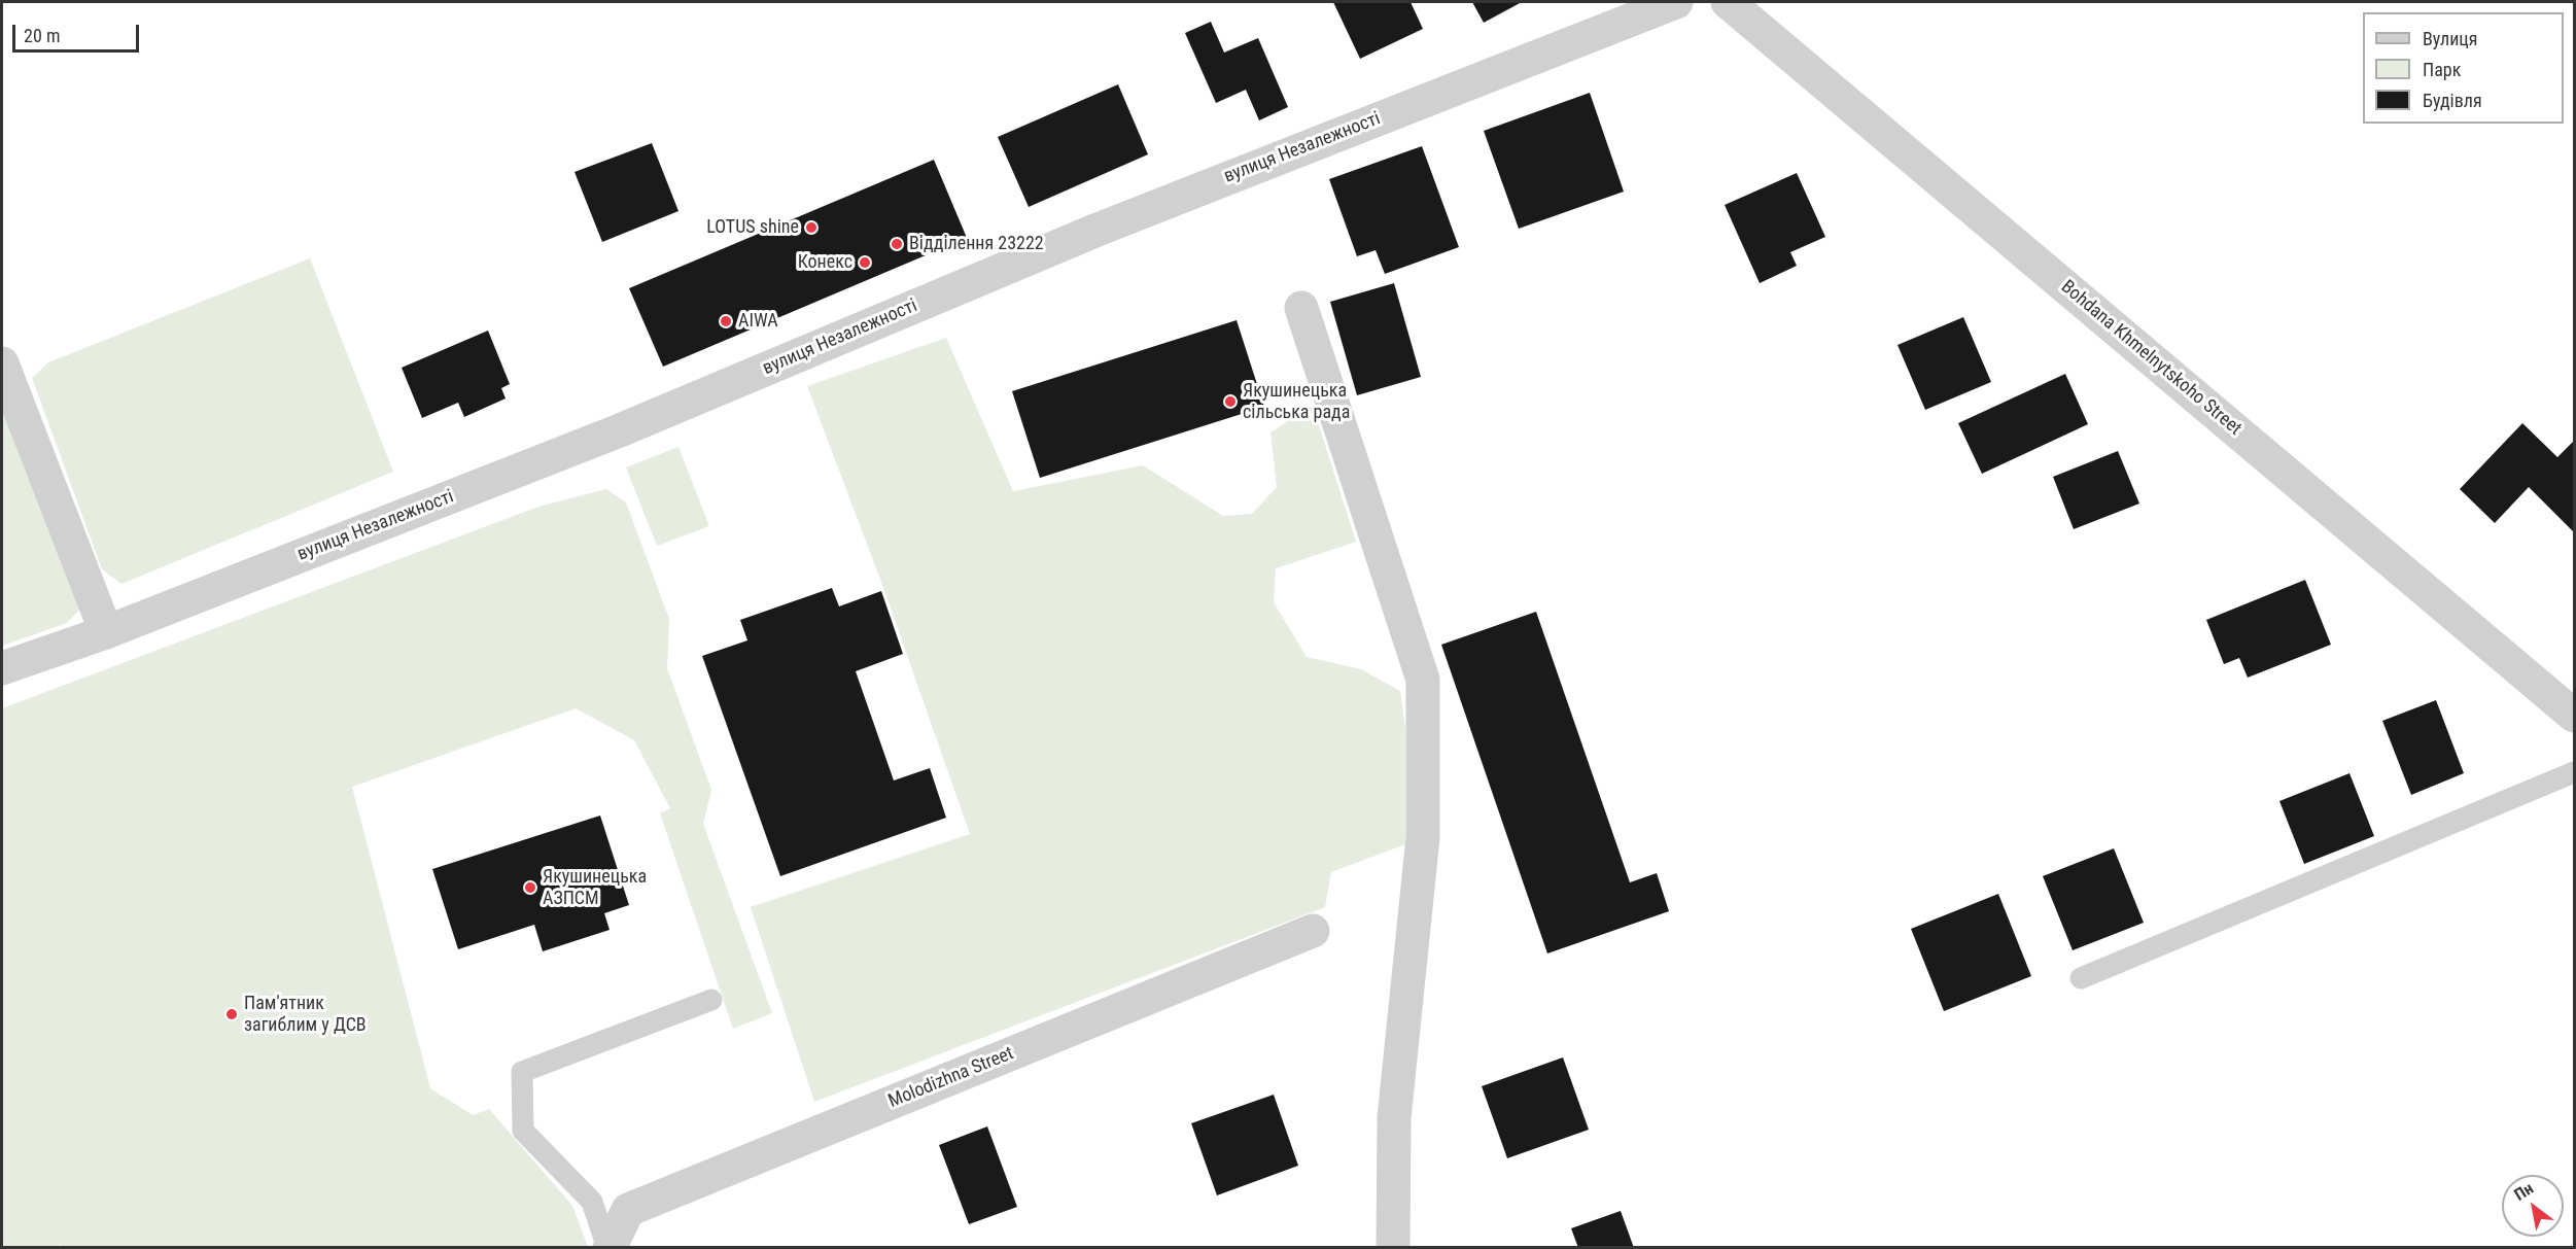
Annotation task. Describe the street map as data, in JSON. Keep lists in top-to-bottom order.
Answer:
{
  "streets": {
    "street": ["вулиця Незалежності", "Bohdana Khmelnytskoho Street", "Molodizhna Street"]
  },
  "places": [
    "LOTUS shine",
    "Відділення 23222",
    "Конекс",
    "AIWA",
    "Якушинецька сільська рада",
    "Якушинецька АЗПСМ",
    "Пам'ятник загиблим у ДСВ"
  ],
  "legend": ["Вулиця", "Парк", "Будівля"],
  "scale_bar": "20 m",
  "north": "top left"
}
